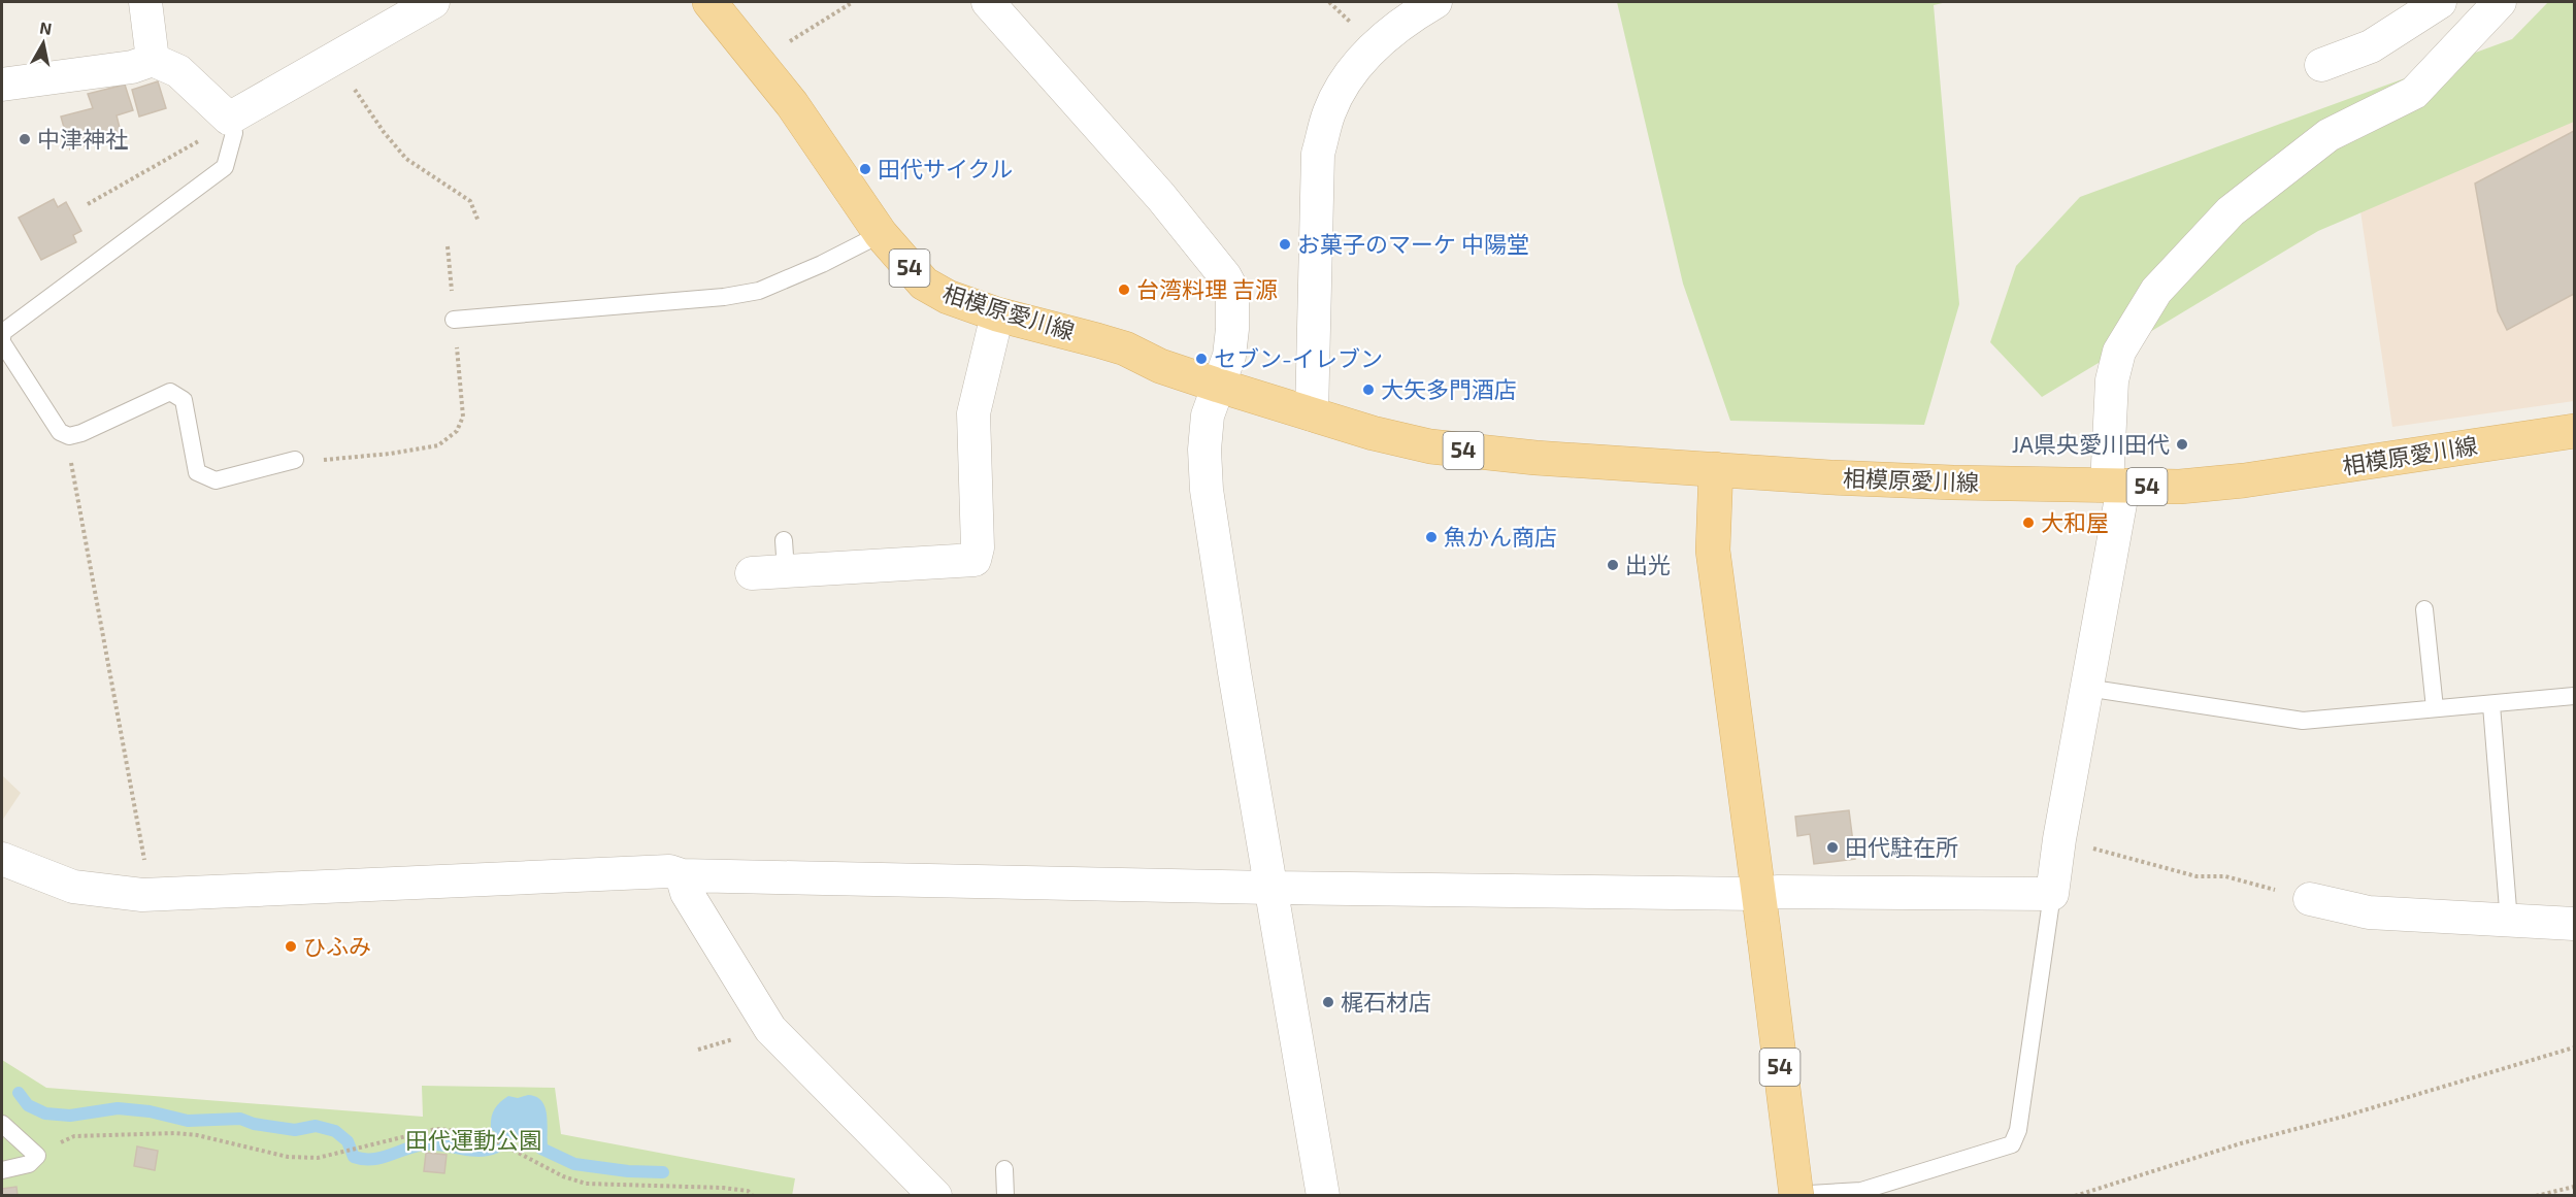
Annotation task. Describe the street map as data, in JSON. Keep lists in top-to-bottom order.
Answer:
{
  "streets": {
    "main road": ["54", "相模原愛川線"]
  },
  "crossings": [
    ["54", "相模原愛川線"]
  ],
  "parks": ["田代運動公園"],
  "places": [
    "中津神社",
    "田代サイクル",
    "お菓子のマーケ 中陽堂",
    "台湾料理 吉源",
    "セブン-イレブン",
    "大矢多門酒店",
    "JA県央愛川田代",
    "大和屋",
    "魚かん商店",
    "出光",
    "田代駐在所",
    "ひふみ",
    "梶石材店"
  ],
  "north": "top"
}
